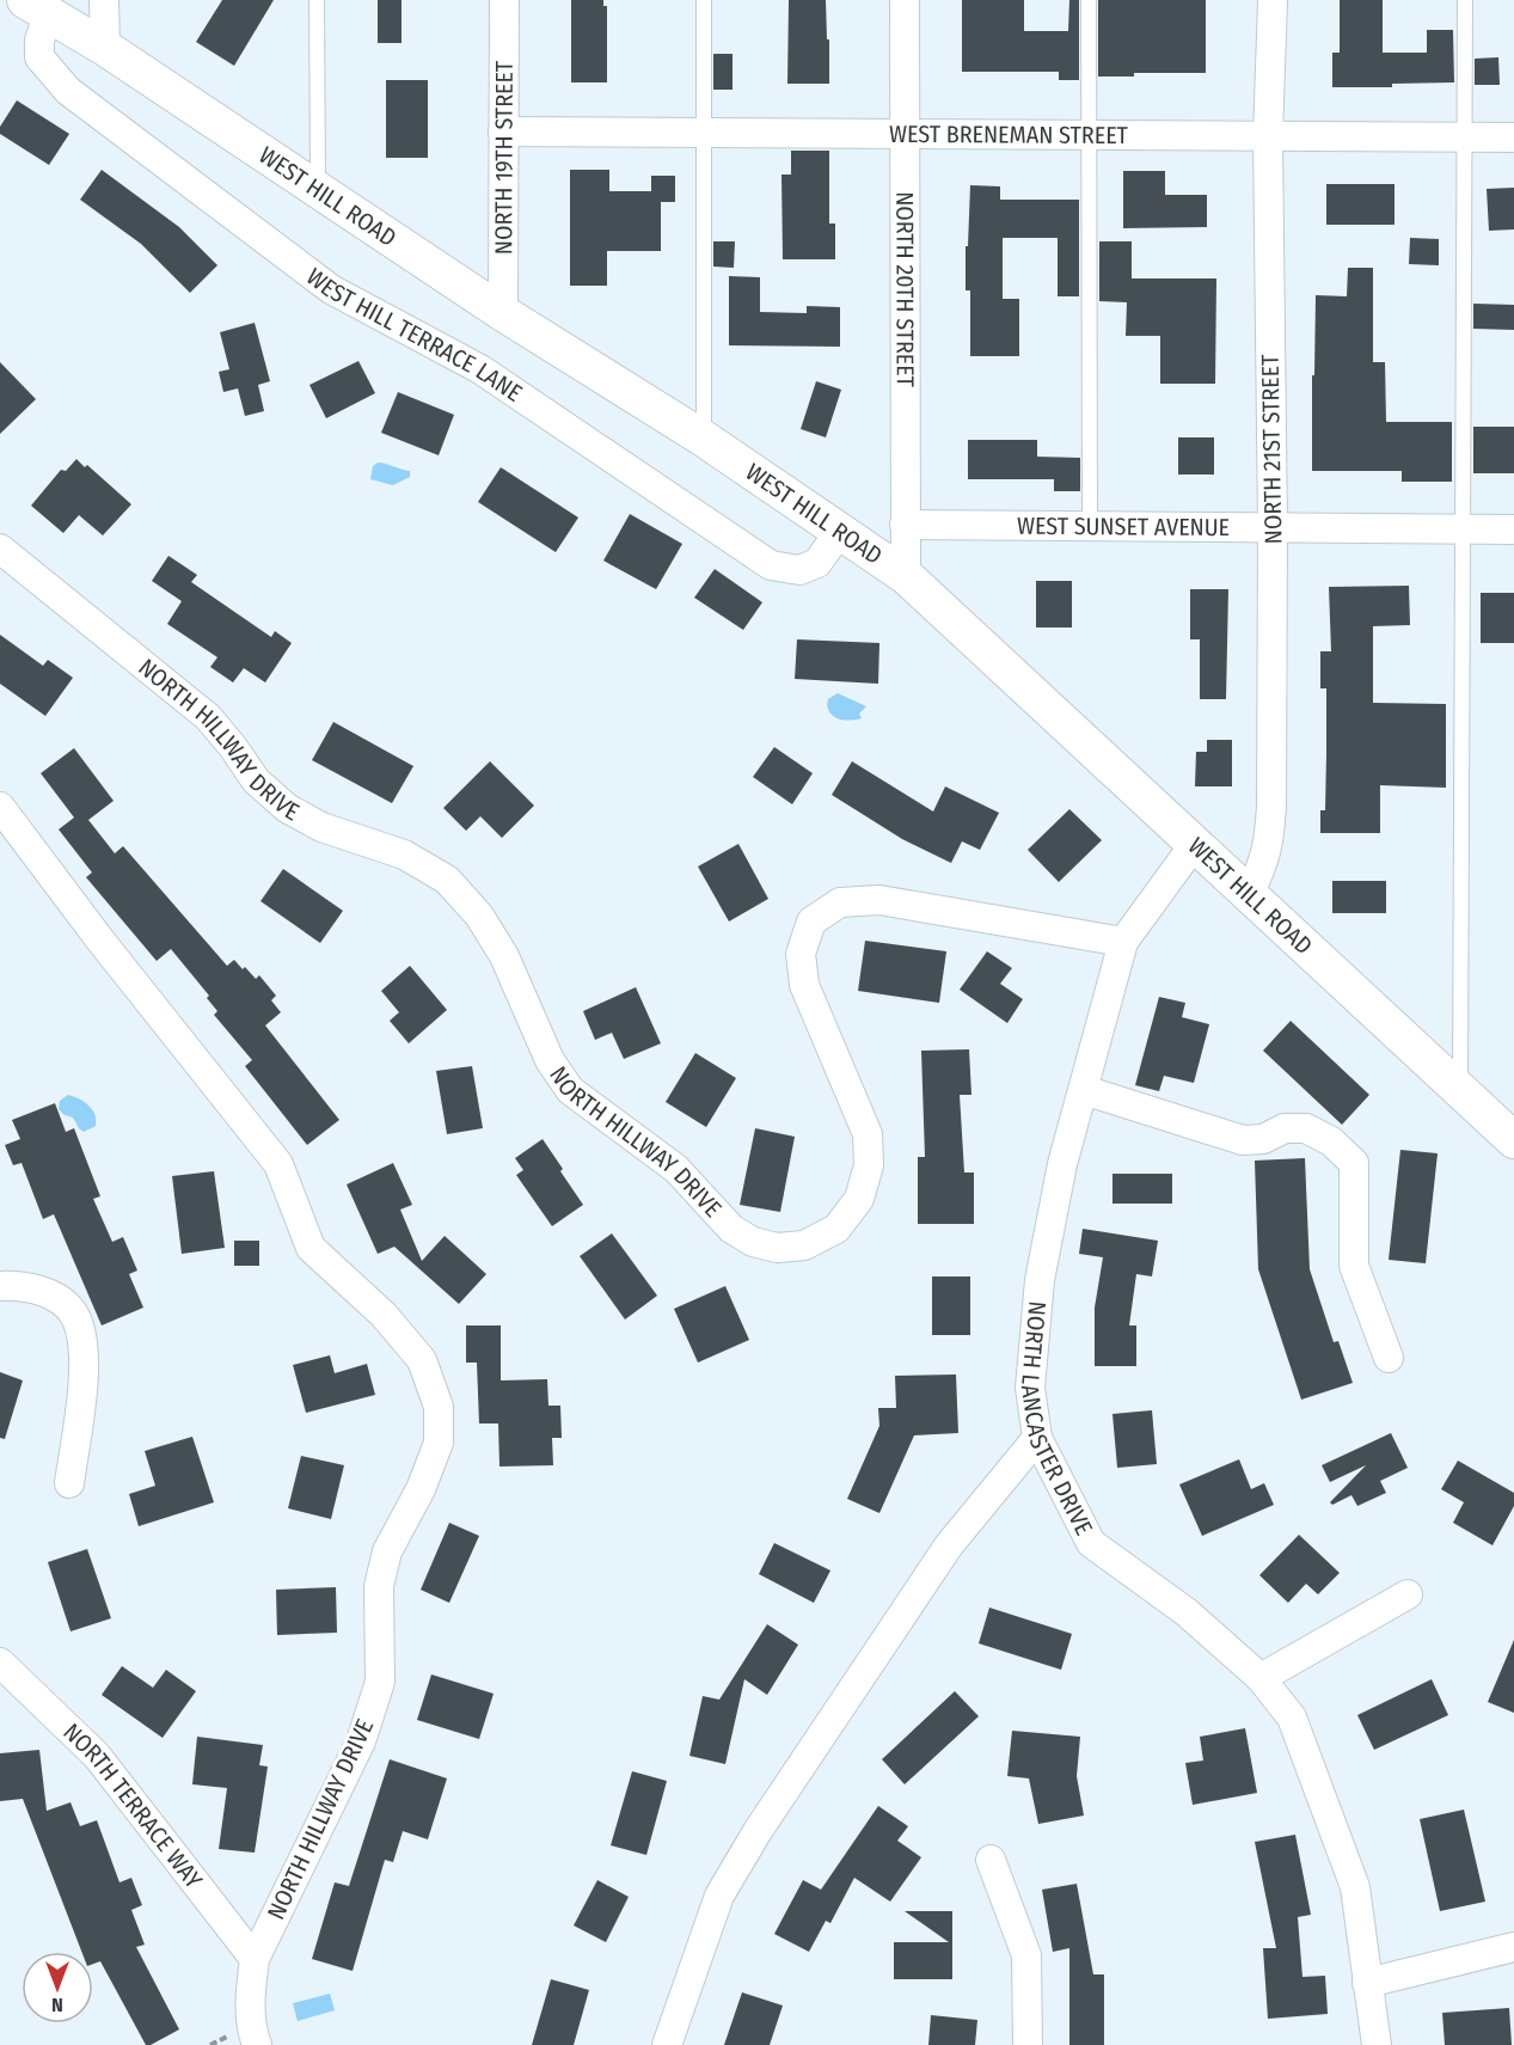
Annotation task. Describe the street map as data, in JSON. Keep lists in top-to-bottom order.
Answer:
{
  "streets": {
    "street": [
      "WEST BRENEMAN STREET",
      "NORTH 19TH STREET",
      "WEST HILL ROAD",
      "NORTH 20TH STREET",
      "WEST HILL TERRACE LANE",
      "NORTH 21ST STREET",
      "WEST SUNSET AVENUE",
      "NORTH HILLWAY DRIVE",
      "NORTH LANCASTER DRIVE",
      "NORTH TERRACE WAY"
    ]
  },
  "crossings": [
    ["WEST BRENEMAN STREET", "NORTH 19TH STREET"],
    ["WEST BRENEMAN STREET", "NORTH 20TH STREET"],
    ["WEST BRENEMAN STREET", "NORTH 21ST STREET"],
    ["NORTH 19TH STREET", "WEST HILL ROAD"],
    ["WEST HILL ROAD", "NORTH 20TH STREET"],
    ["WEST HILL ROAD", "WEST HILL TERRACE LANE"],
    ["WEST HILL ROAD", "NORTH 21ST STREET"],
    ["WEST HILL ROAD", "NORTH LANCASTER DRIVE"],
    ["NORTH 20TH STREET", "WEST SUNSET AVENUE"],
    ["NORTH 21ST STREET", "WEST SUNSET AVENUE"],
    ["NORTH HILLWAY DRIVE", "NORTH LANCASTER DRIVE"],
    ["NORTH HILLWAY DRIVE", "NORTH TERRACE WAY"]
  ],
  "north": "bottom"
}
